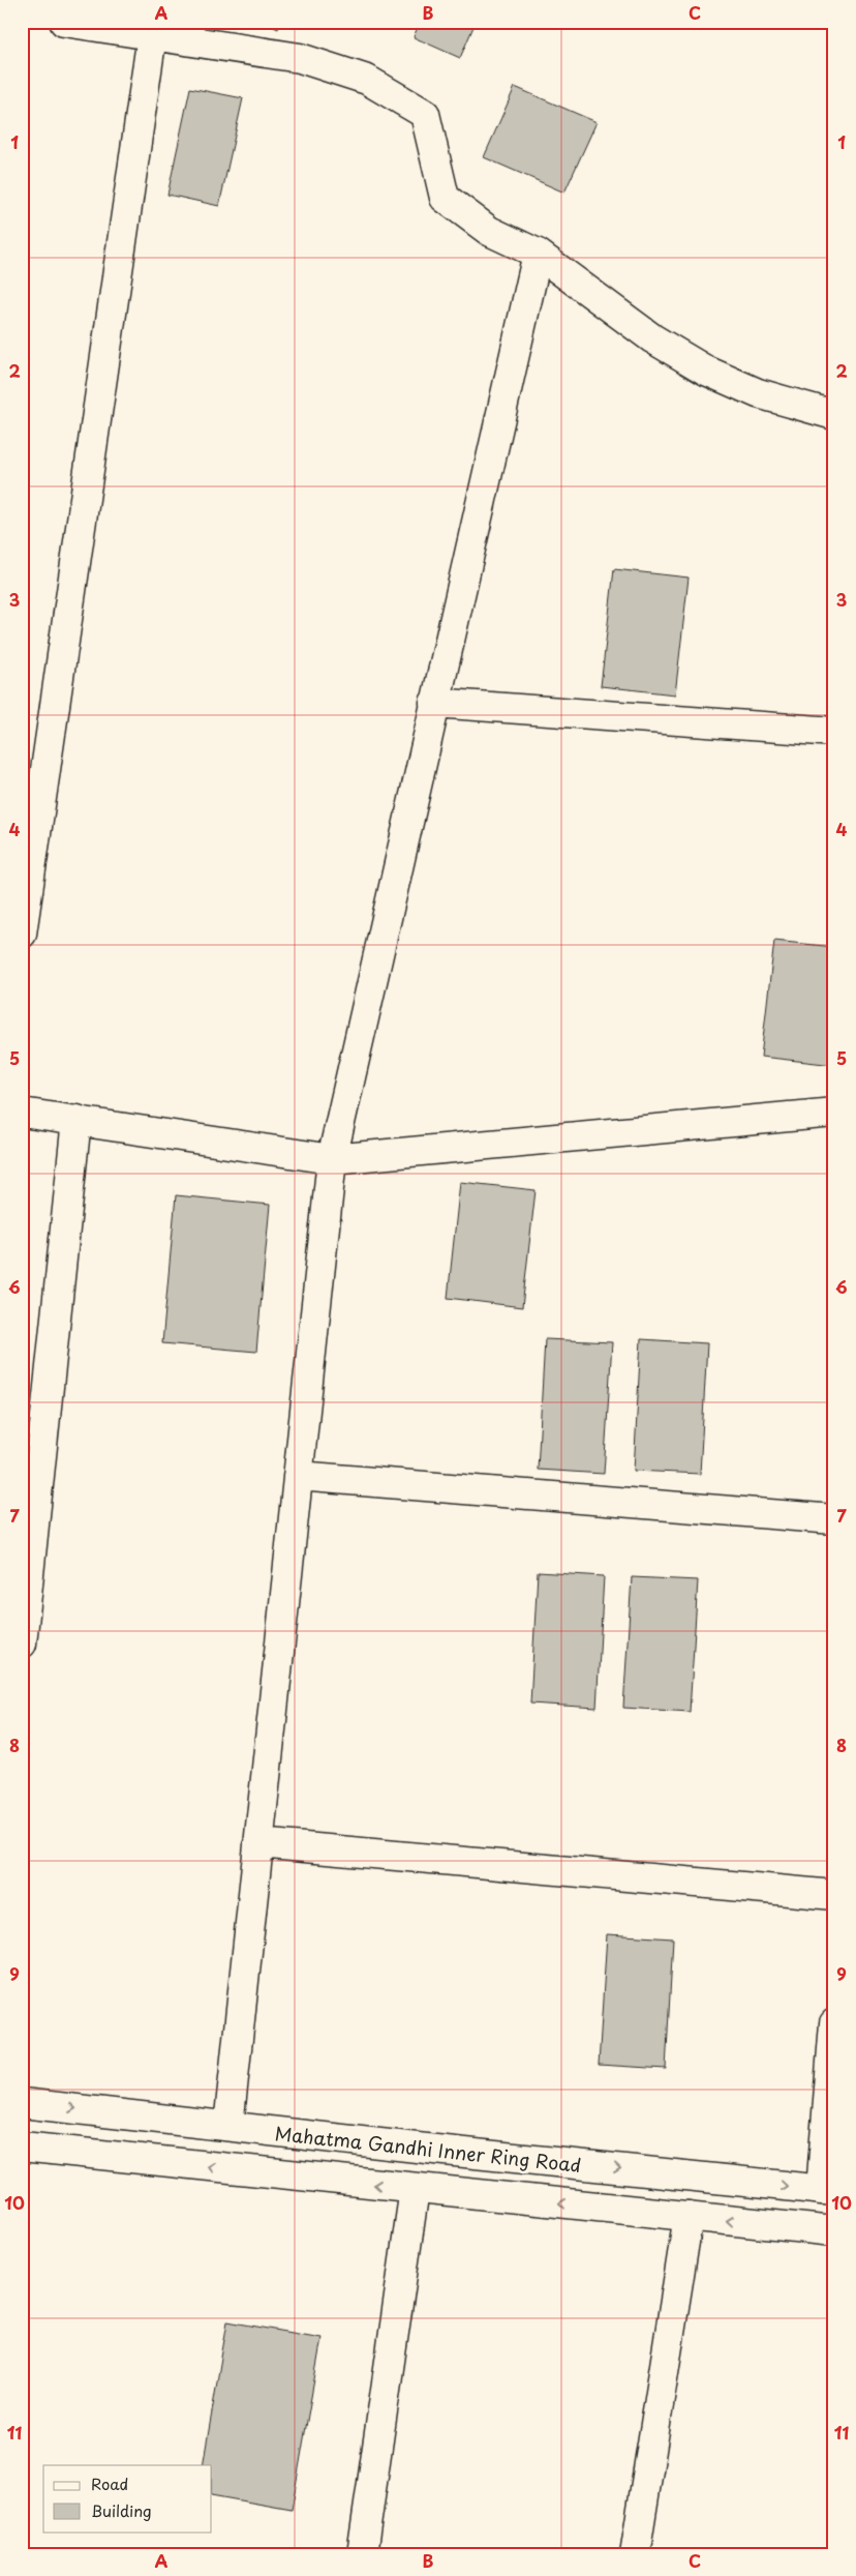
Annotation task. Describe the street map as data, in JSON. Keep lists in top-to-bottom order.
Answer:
{
  "streets": {
    "street": ["Mahatma Gandhi Inner Ring Road"]
  },
  "legend": ["Road", "Building"],
  "grid": {
    "columns": ["A", "B", "C"],
    "rows": [
      "1",
      "2",
      "3",
      "4",
      "5",
      "6",
      "7",
      "8",
      "9",
      "10",
      "11"
    ]
  }
}
